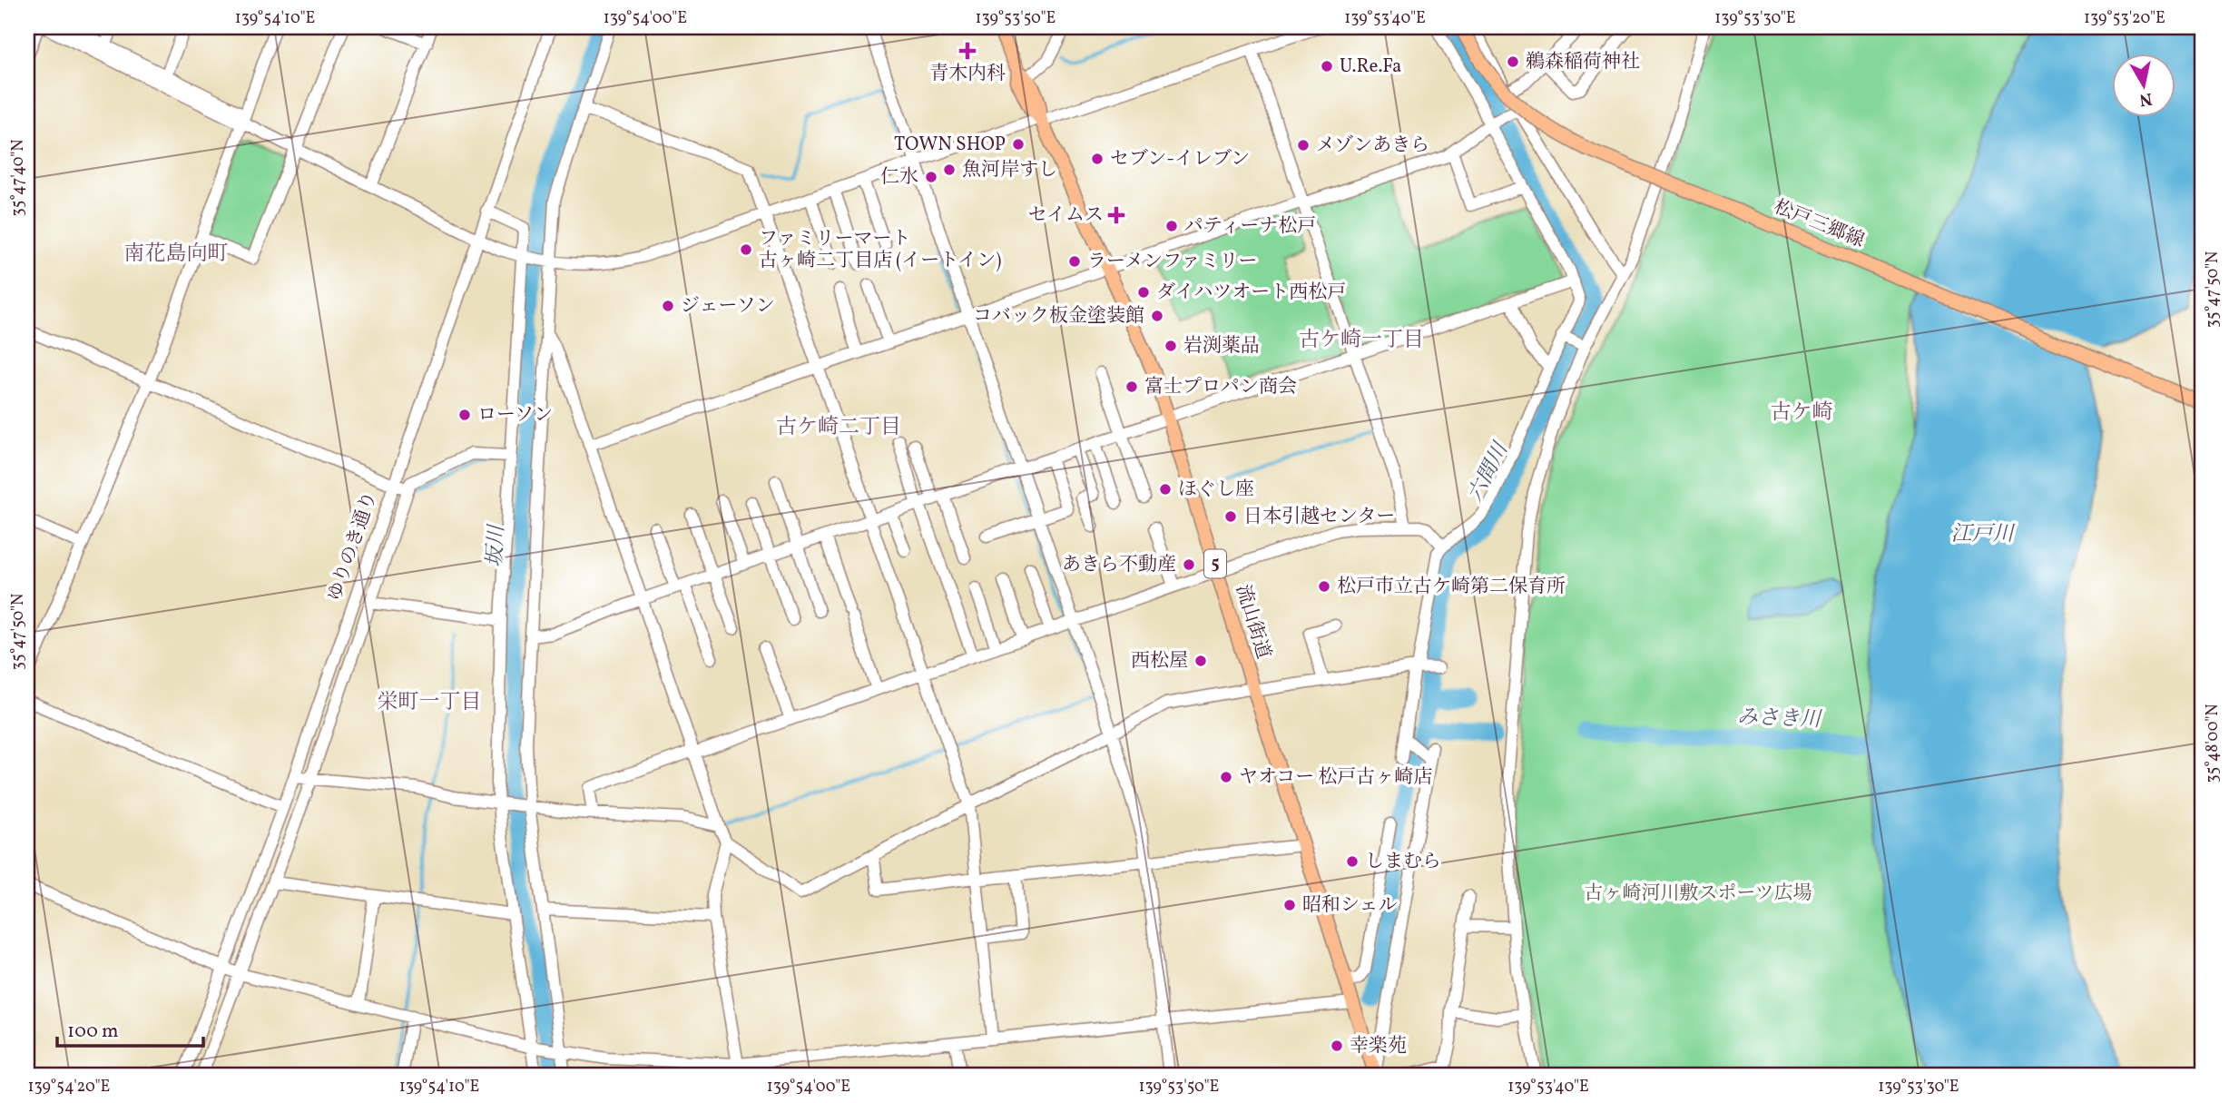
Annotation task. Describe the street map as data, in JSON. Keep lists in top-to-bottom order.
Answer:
{
  "streets": {
    "main road": ["松戸三郷線", "5", "流山街道"],
    "street": ["ゆりのき通り"]
  },
  "districts": [
    "南花島向町",
    "古ケ崎一丁目",
    "古ケ崎",
    "古ケ崎二丁目",
    "栄町一丁目"
  ],
  "water": [
    "六間川",
    "江戸川",
    "坂川",
    "みさき川"
  ],
  "parks": ["古ヶ崎河川敷スポーツ広場"],
  "places": {
    "health": ["青木内科", "セイムス"],
    "other": [
      "鵜森稲荷神社",
      "U.Re.Fa",
      "TOWN SHOP",
      "メゾンあきら",
      "セブン-イレブン",
      "魚河岸すし",
      "仁水",
      "パティーナ松戸",
      "ファミリーマート 古ヶ崎二丁目店 (イートイン)",
      "ラーメンファミリー",
      "ダイハツオート西松戸",
      "ジェーソン",
      "コバック板金塗装館",
      "岩渕薬品",
      "富士プロパン商会",
      "ローソン",
      "ほぐし座",
      "日本引越センター",
      "あきら不動産",
      "松戸市立古ケ崎第二保育所",
      "西松屋",
      "ヤオコー 松戸古ヶ崎店",
      "しまむら",
      "昭和シェル",
      "幸楽苑"
    ]
  },
  "scale_bar": "100 m",
  "north": "bottom",
  "coordinates": [
    "139°54'10\"E",
    "139°54'00\"E",
    "139°53'50\"E",
    "139°53'40\"E",
    "139°53'30\"E",
    "139°53'20\"E",
    "35°47'40\"N",
    "35°47'50\"N",
    "35°48'00\"N",
    "139°54'20\"E"
  ]
}
